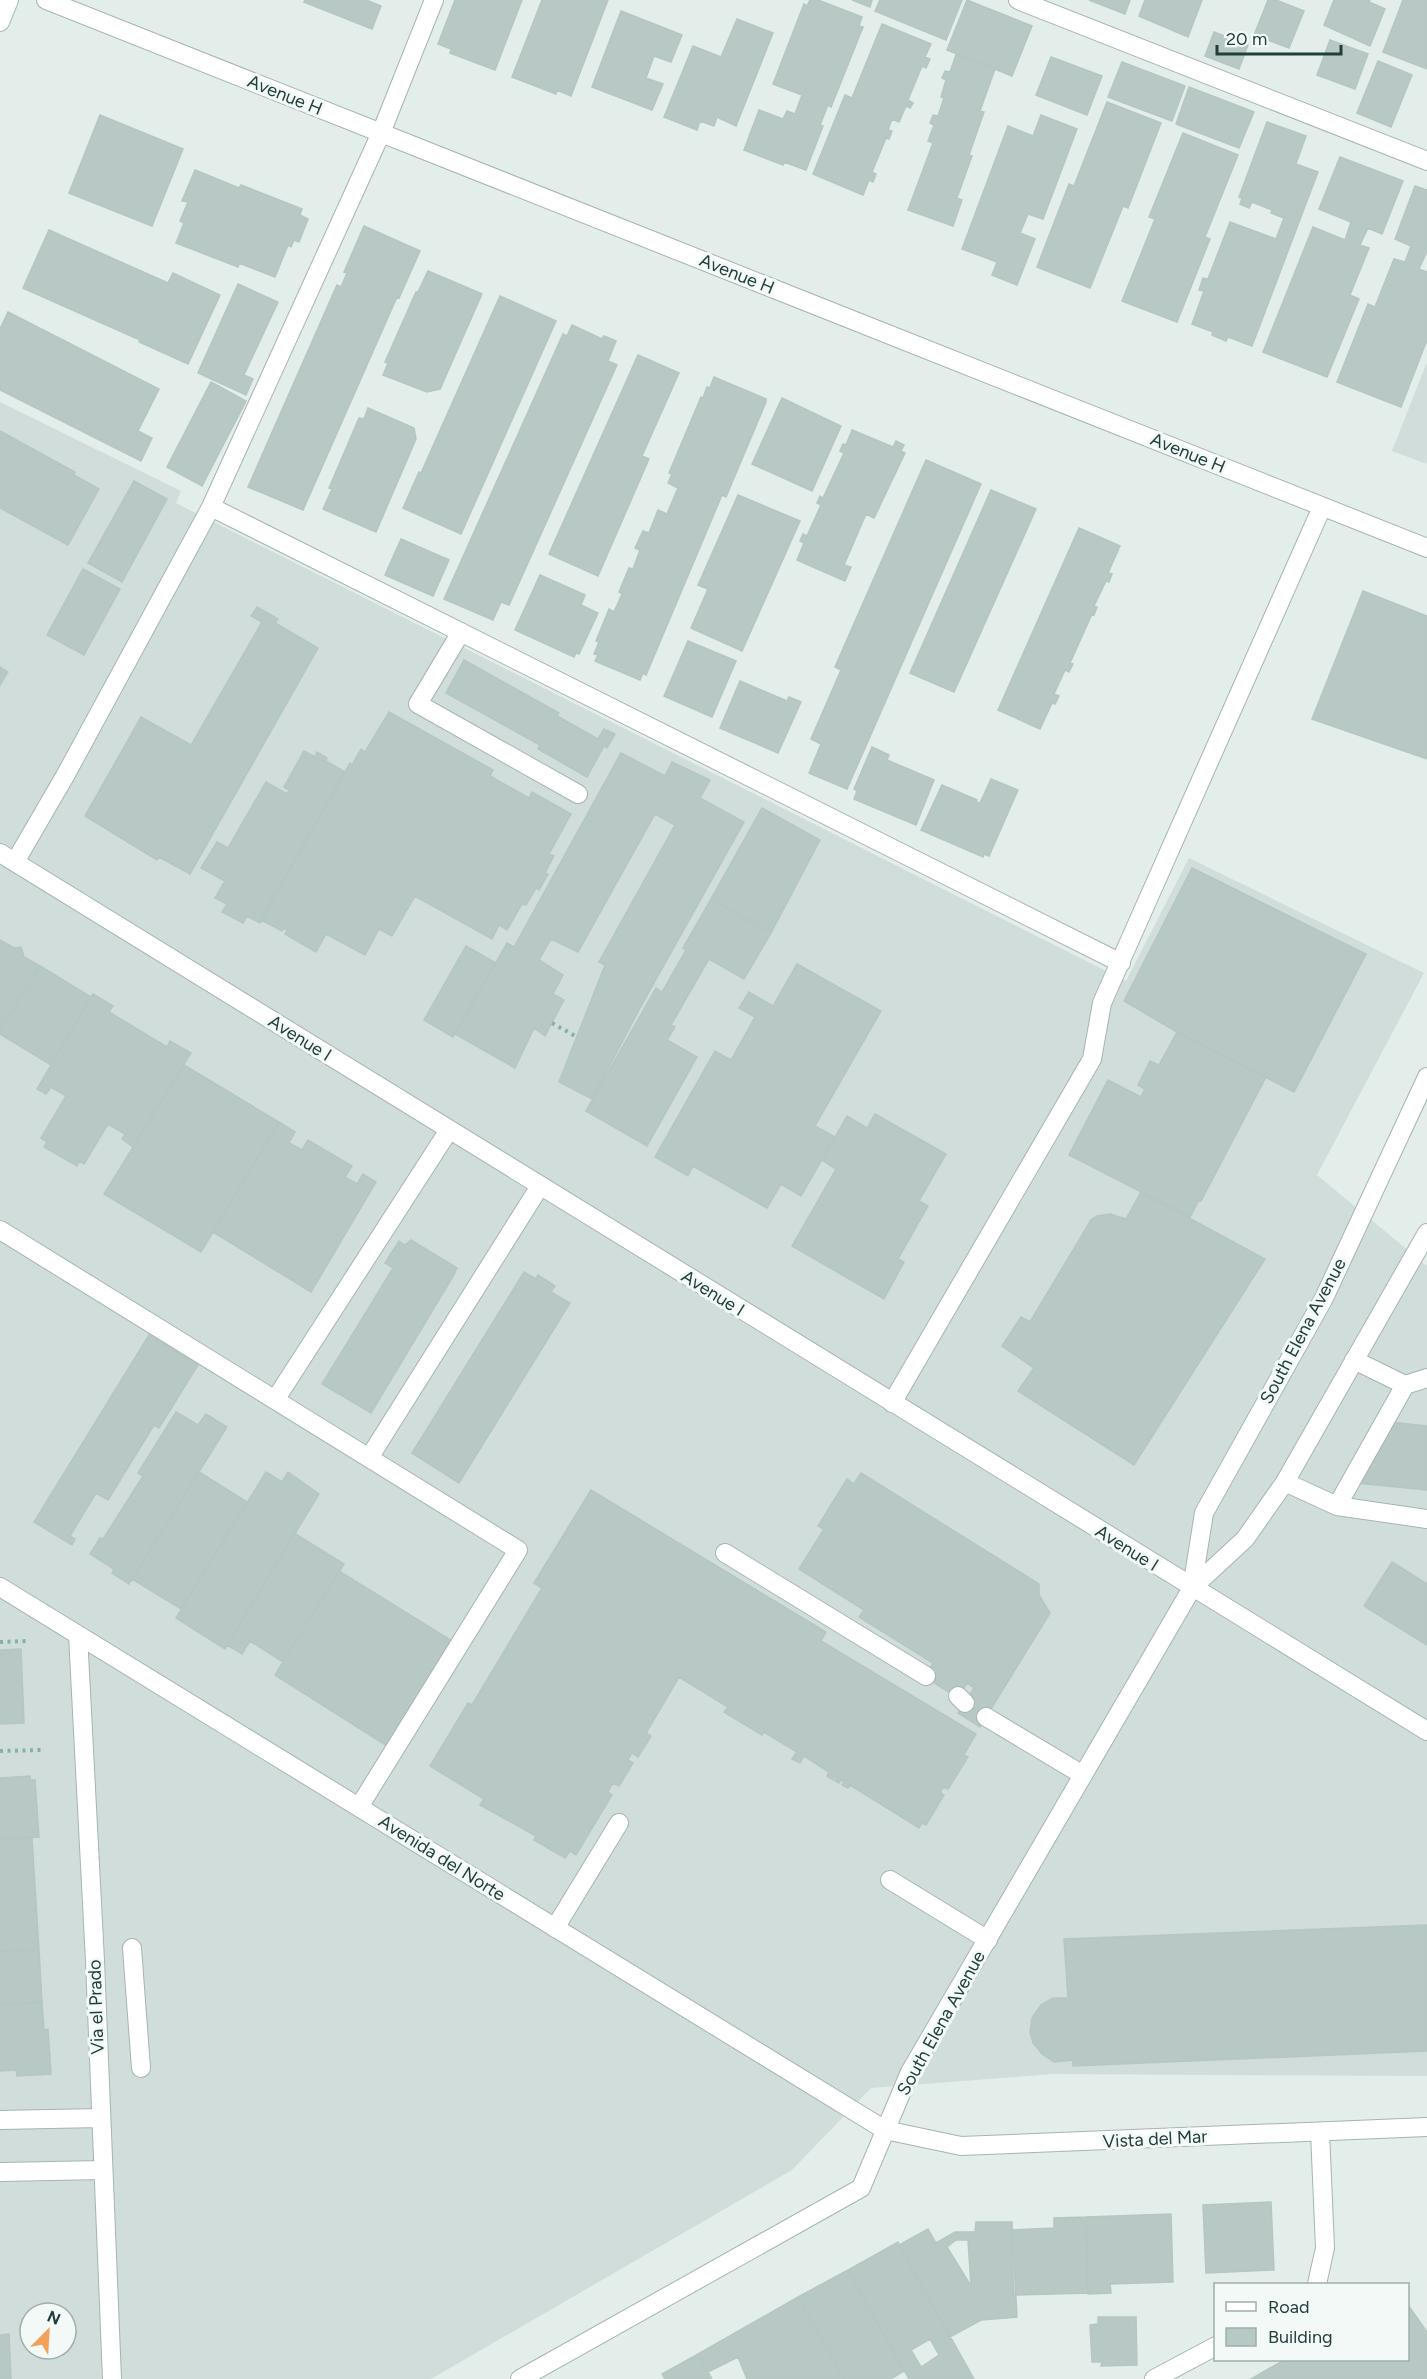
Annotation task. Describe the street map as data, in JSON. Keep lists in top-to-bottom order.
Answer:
{
  "streets": {
    "street": [
      "Avenue H",
      "Avenue I",
      "South Elena Avenue",
      "Avenida del Norte",
      "Via el Prado",
      "Vista del Mar"
    ]
  },
  "crossings": [
    ["Avenue I", "South Elena Avenue"],
    ["South Elena Avenue", "Avenida del Norte"],
    ["South Elena Avenue", "Vista del Mar"],
    ["Avenida del Norte", "Via el Prado"],
    ["Avenida del Norte", "Vista del Mar"]
  ],
  "legend": ["Road", "Building"],
  "scale_bar": "20 m",
  "north": "top right"
}
